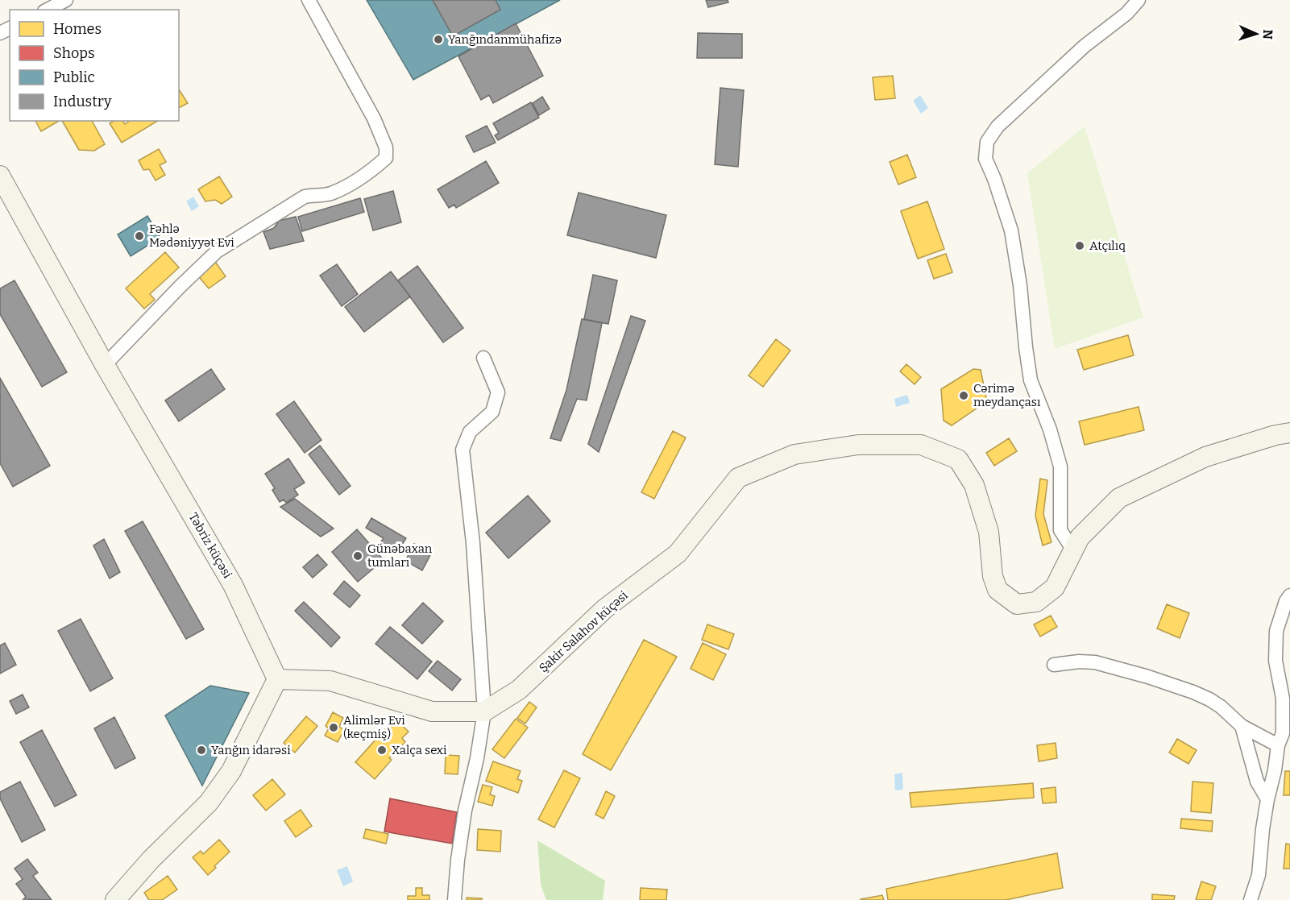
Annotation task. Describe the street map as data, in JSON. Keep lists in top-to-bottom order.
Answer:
{
  "streets": {
    "street": ["Təbriz küçəsi", "Şakir Salahov küçəsi"]
  },
  "places": [
    "Yanğındanmühafizə",
    "Fəhlə Mədəniyyət Evi",
    "Atçılıq",
    "Cərimə meydançası",
    "Günəbaxan tumları",
    "Alimlər Evi (keçmiş)",
    "Yanğın idarəsi",
    "Xalça sexi"
  ],
  "legend": [
    "Homes",
    "Shops",
    "Public",
    "Industry"
  ],
  "north": "right"
}
